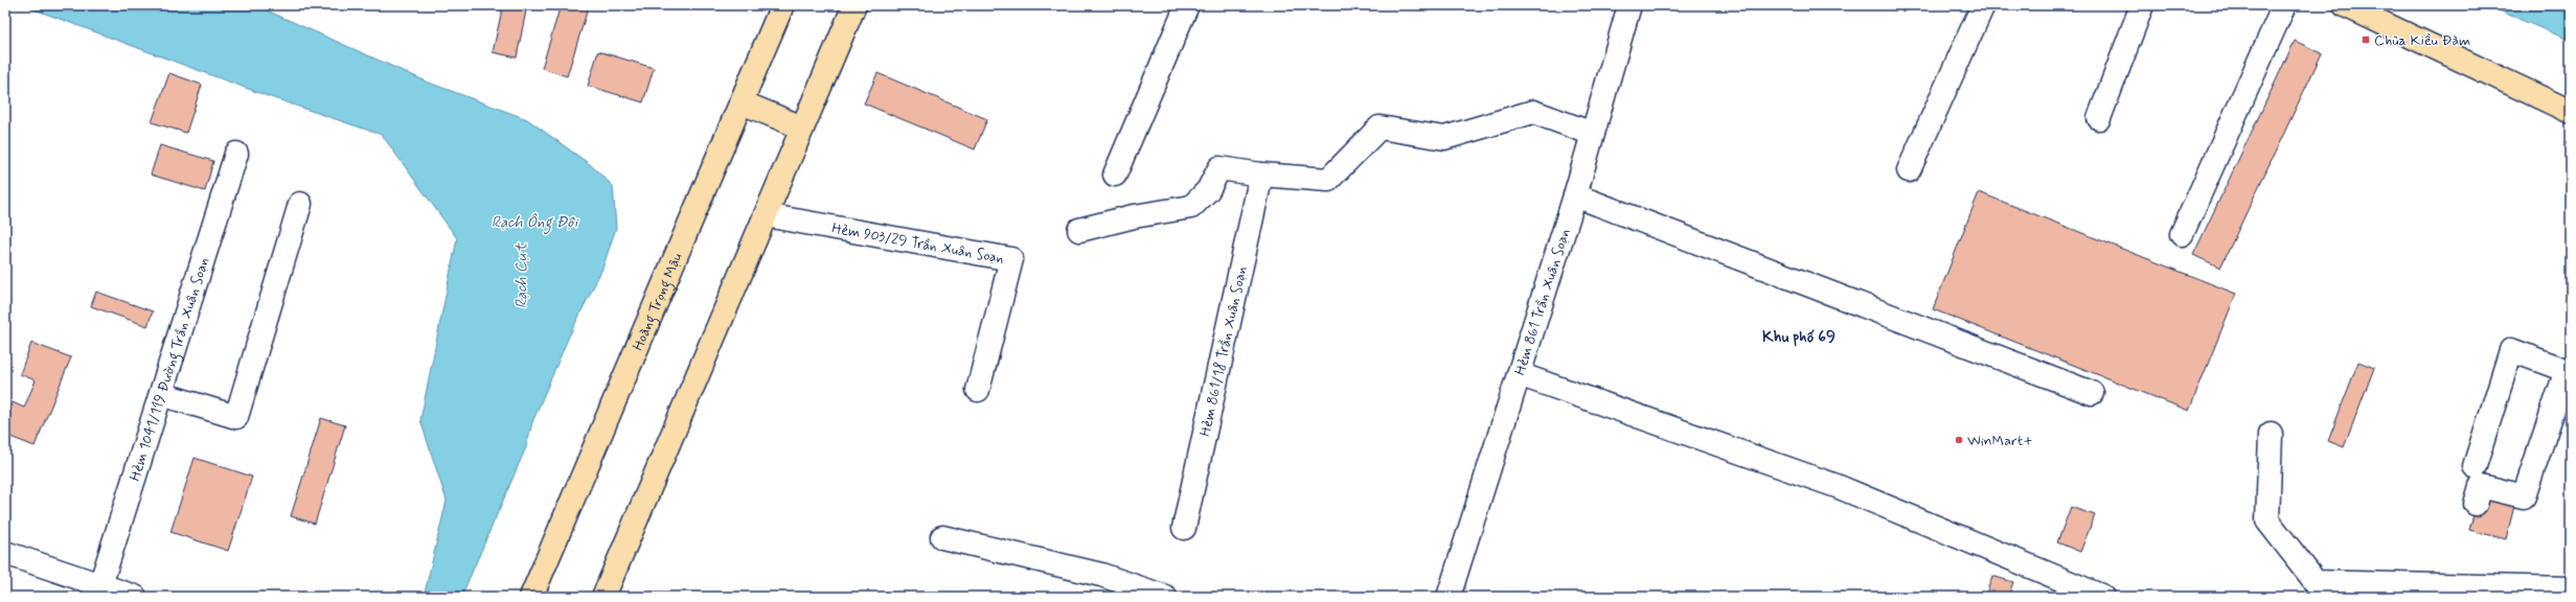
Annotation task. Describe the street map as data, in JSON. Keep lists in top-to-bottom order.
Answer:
{
  "streets": {
    "main road": ["Hoàng Trọng Mậu"],
    "lane": [
      "Hẻm 903/29 Trần Xuân Soạn",
      "Hẻm 861 Trần Xuân Soạn",
      "Hẻm 861/18 Trần Xuân Soạn",
      "Hẻm 1041/119 Đường Trần Xuân Soạn"
    ]
  },
  "districts": ["Khu phố 69"],
  "water": ["Rạch Ông Đội", "Rạch Cụt"],
  "places": {
    "transit": ["Chùa Kiều Đàm"],
    "other": ["WinMart+"]
  }
}
